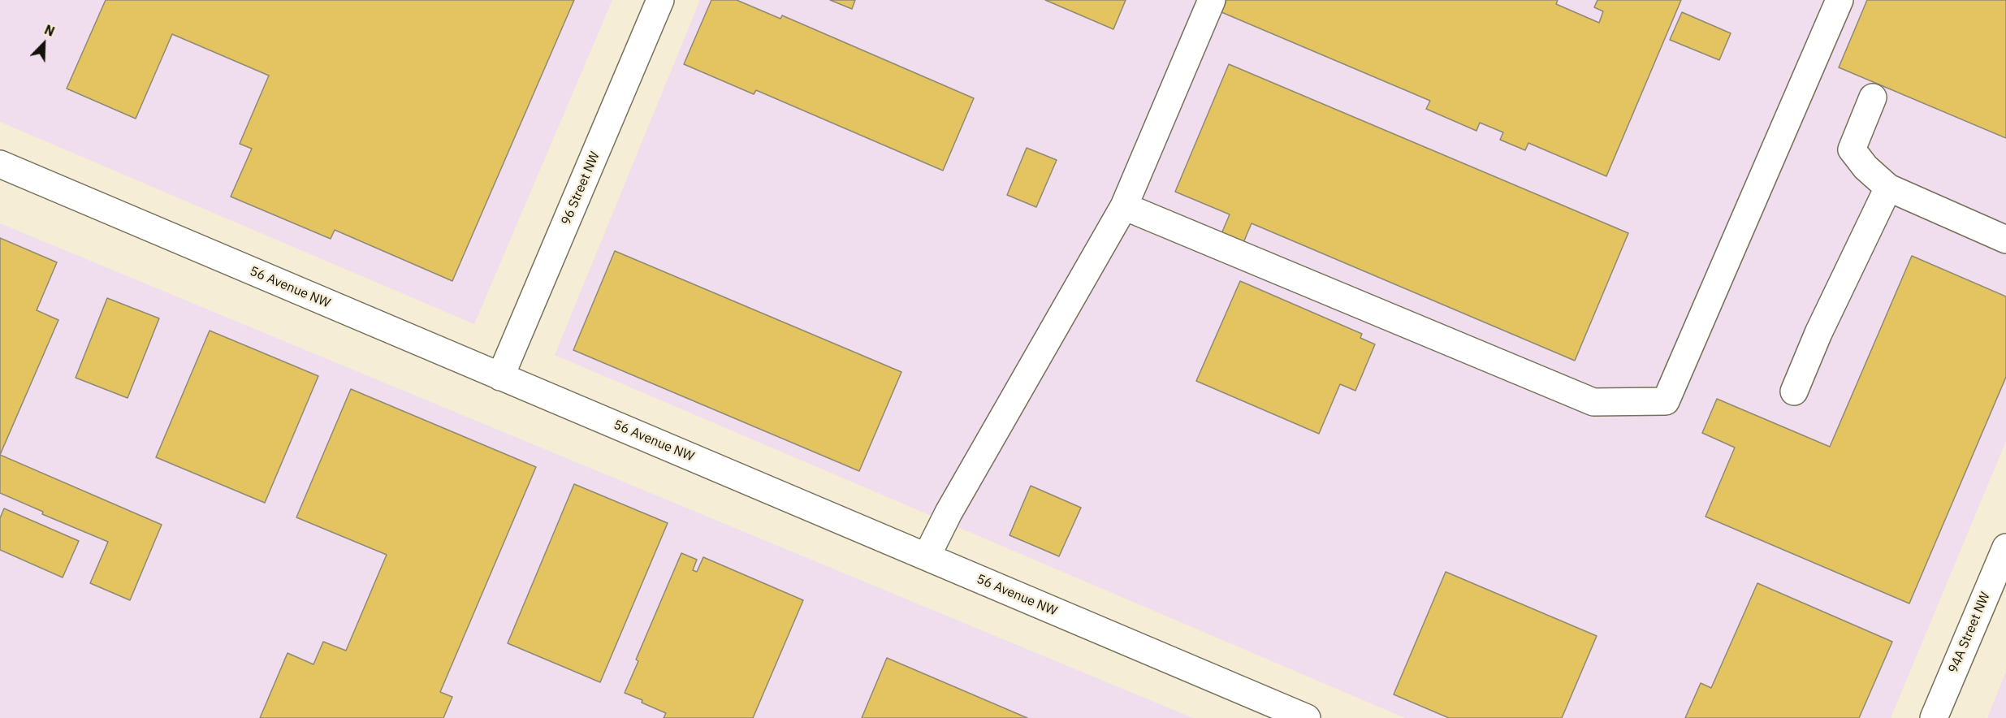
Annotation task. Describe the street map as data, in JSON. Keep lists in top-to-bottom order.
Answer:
{
  "streets": {
    "street": ["96 Street NW", "56 Avenue NW", "94A Street NW"]
  },
  "crossings": [
    ["96 Street NW", "56 Avenue NW"]
  ],
  "north": "top right"
}
